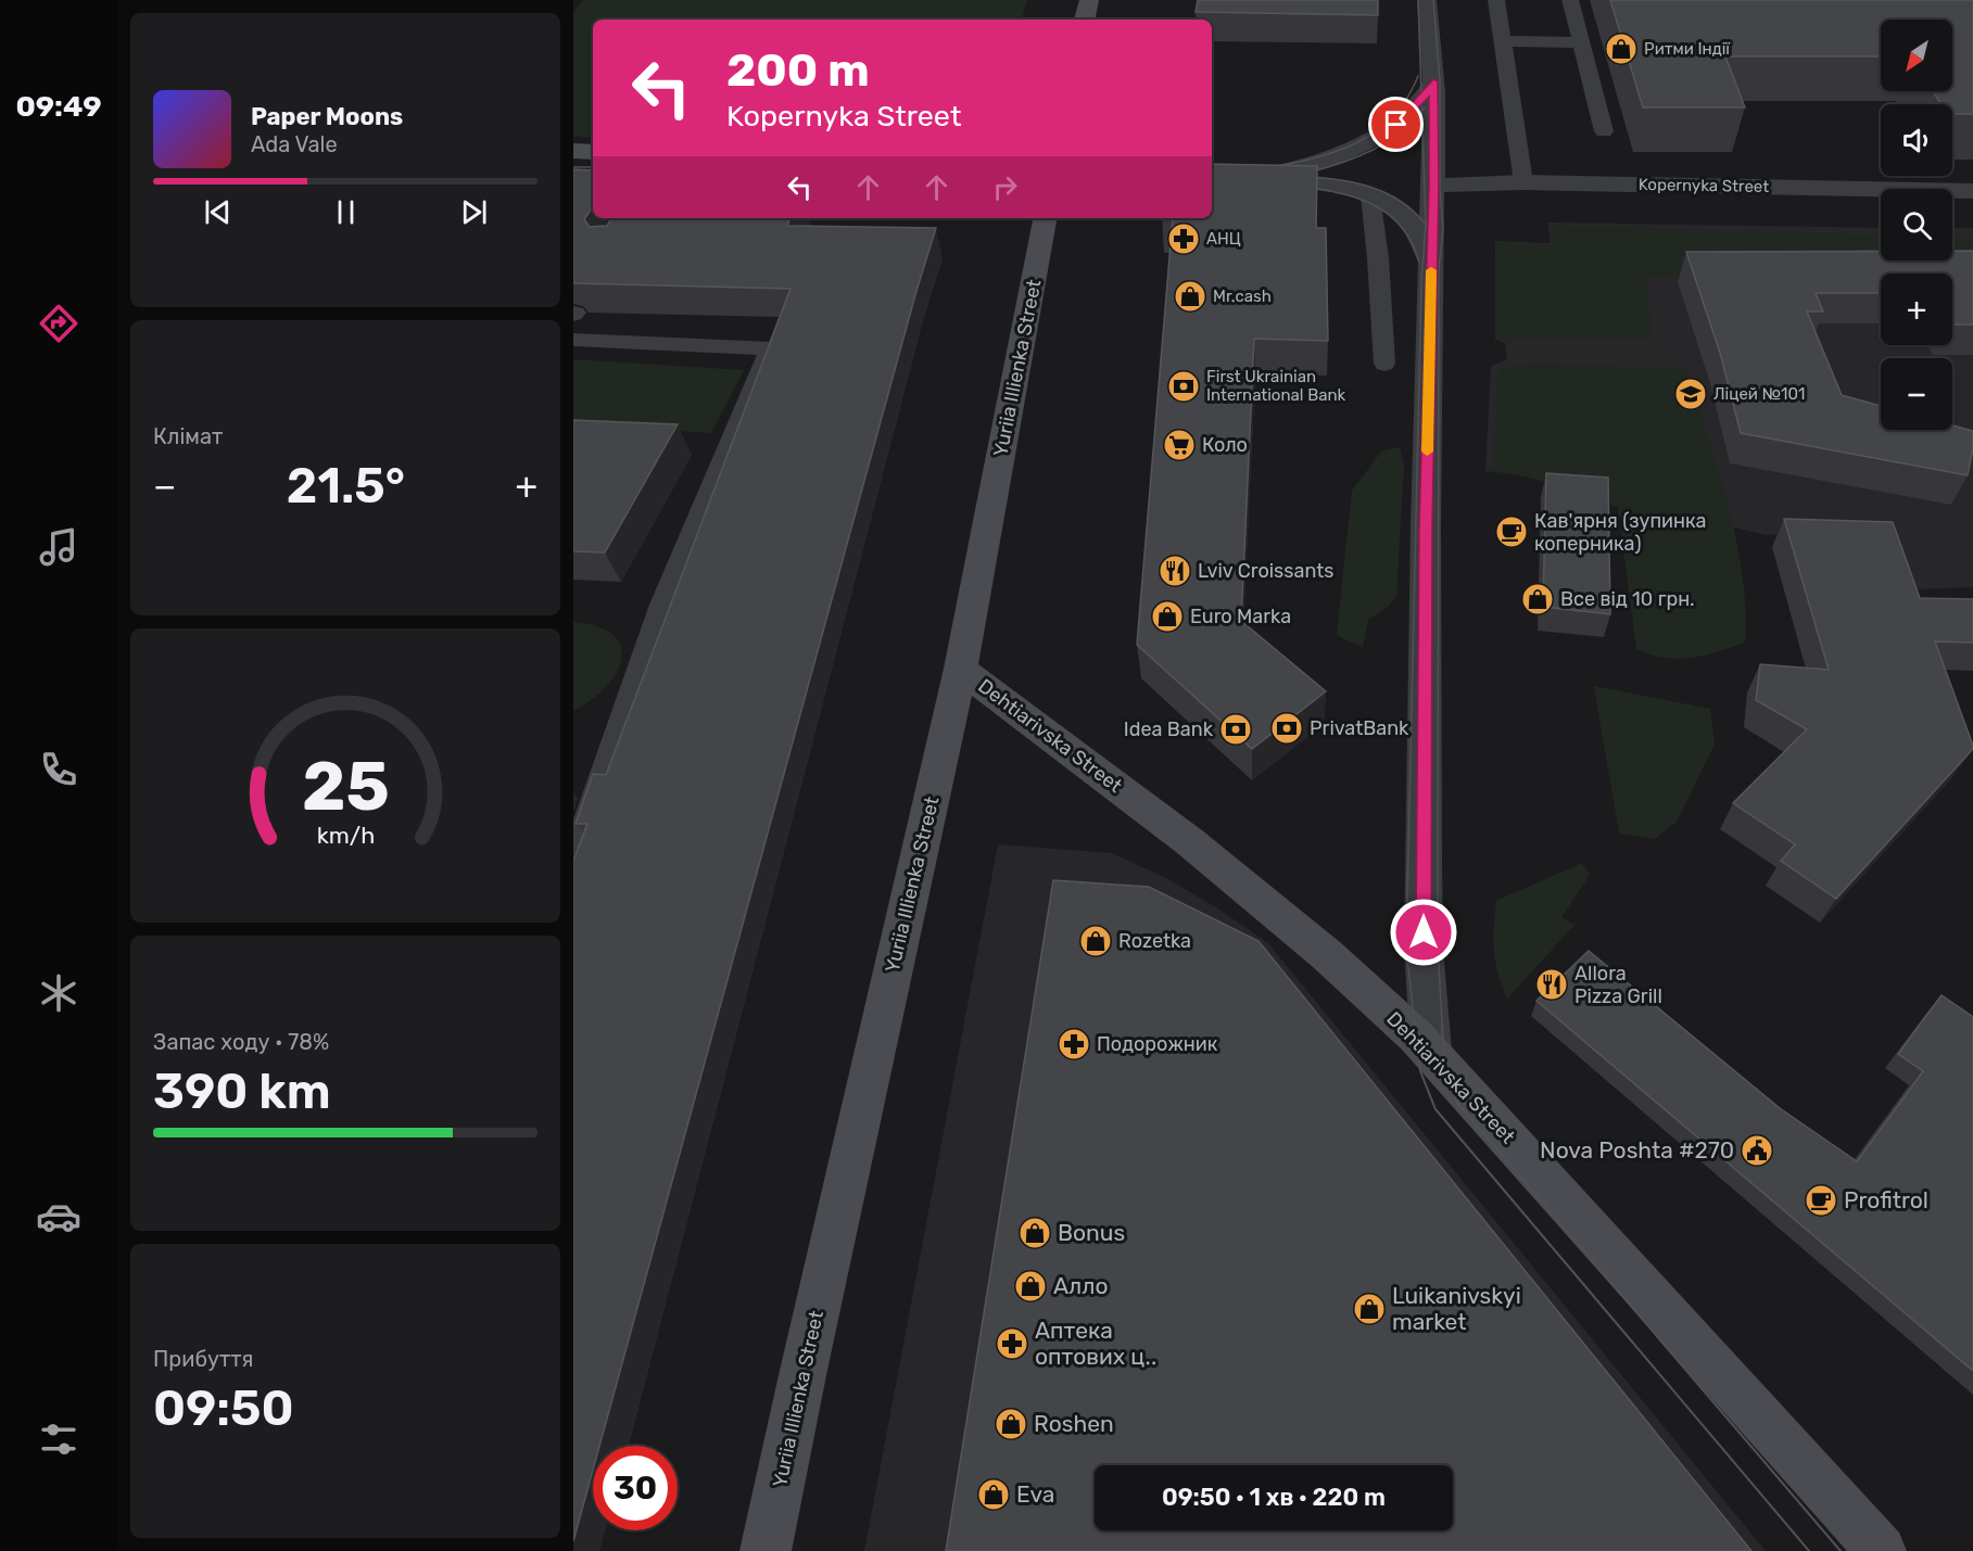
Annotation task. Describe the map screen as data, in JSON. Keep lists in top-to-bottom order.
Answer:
{
  "streets": {
    "main road": ["Yuriia Illienka Street", "Dehtiarivska Street"],
    "street": ["Kopernyka Street"]
  },
  "crossings": [
    ["Yuriia Illienka Street", "Dehtiarivska Street"]
  ],
  "places": {
    "shop": [
      "Ритми Індії",
      "Mr.cash",
      "Все від 10 грн.",
      "Euro Marka",
      "Rozetka",
      "Bonus",
      "Алло",
      "Luikanivskyi market",
      "Roshen",
      "Eva"
    ],
    "pharmacy": ["АНЦ", "Подорожник", "Аптека оптових ц‥"],
    "bank": ["First Ukrainian International Bank", "PrivatBank", "Idea Bank"],
    "school or university": ["Ліцей №101"],
    "supermarket": ["Коло"],
    "cafe": ["Кав'ярня (зупинка коперника)", "Profitrol"],
    "restaurant": ["Lviv Croissants", "Allora Pizza Grill"],
    "public building": ["Nova Poshta #270"]
  },
  "north": "bottom left",
  "page": {
    "tabs": "09:49",
    "map_buttons": ["+", "−"],
    "turn": ["200 m", "Kopernyka Street"],
    "song": ["Paper Moons", "Ada Vale"],
    "tile": [
      "Клімат",
      ["Запас ходу · 78%", "390 km"],
      ["Прибуття", "09:50"]
    ],
    "heat": ["−", "21.5°", "+"],
    "limit": "30",
    "trip": "09:50 · 1 хв · 220 m",
    "gauge": ["25", "km/h"]
  }
}
